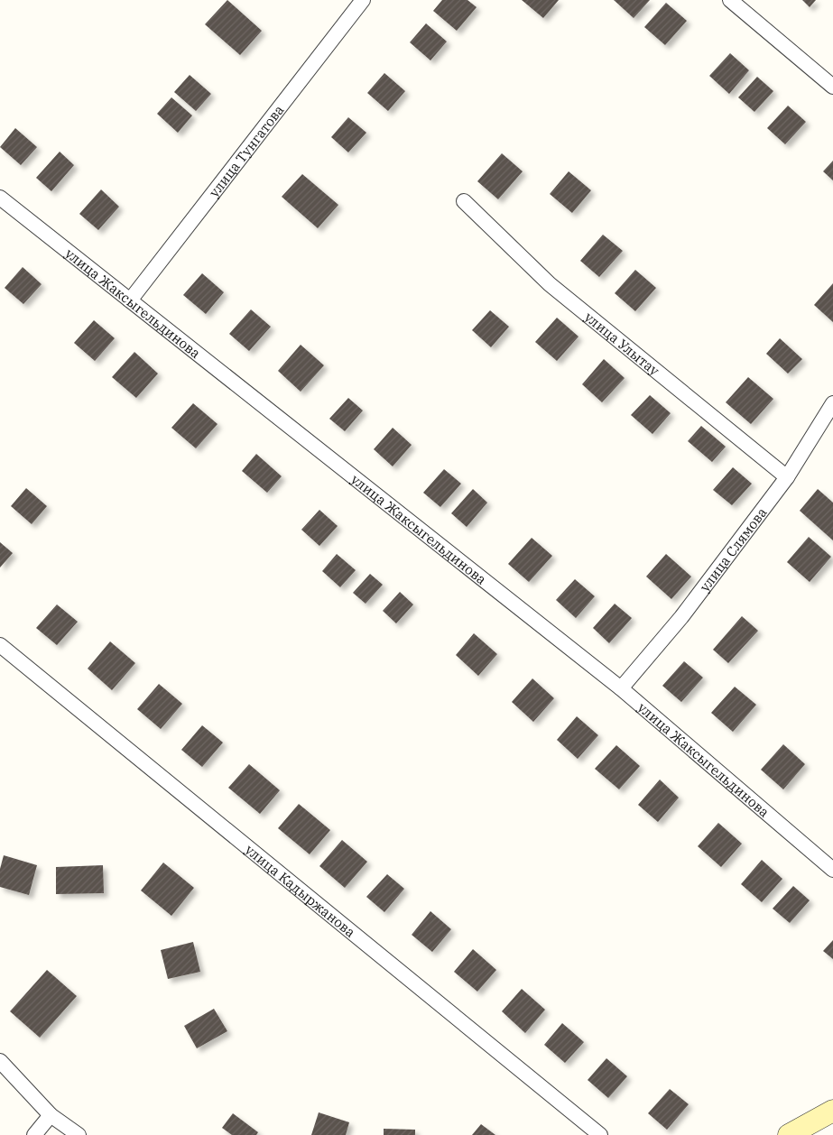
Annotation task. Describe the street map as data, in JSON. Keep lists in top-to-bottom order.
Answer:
{
  "streets": {
    "street": [
      "улица Тунгатова",
      "улица Жаксыгельдинова",
      "улица Улытау",
      "улица Слямова",
      "улица Кадыржанова"
    ]
  },
  "crossings": [
    ["улица Тунгатова", "улица Жаксыгельдинова"],
    ["улица Жаксыгельдинова", "улица Слямова"],
    ["улица Улытау", "улица Слямова"]
  ]
}
